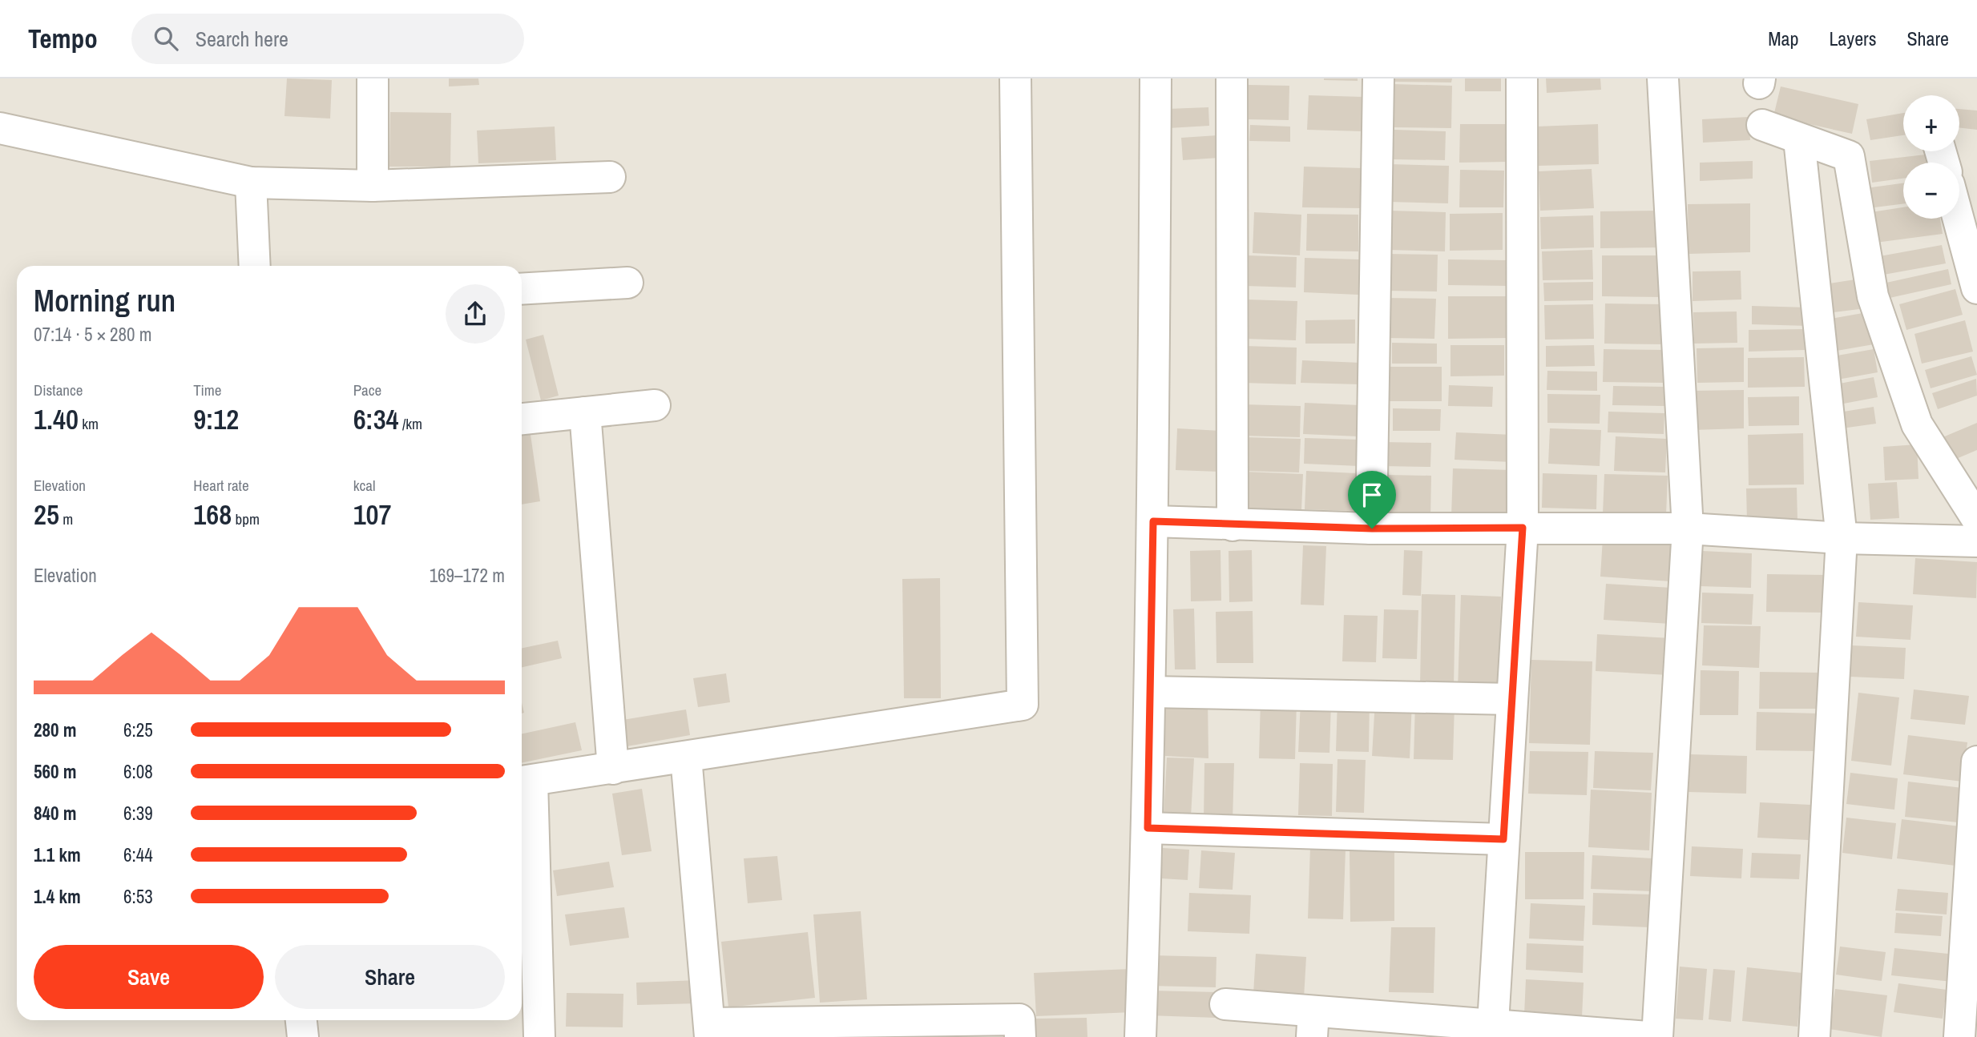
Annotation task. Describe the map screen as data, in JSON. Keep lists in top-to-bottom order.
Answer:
{
  "page": {
    "header": "Tempo",
    "search": "Search here",
    "nav": ["Map", "Layers", "Share"],
    "map_buttons": ["+", "−"],
    "heading": ["Morning run", "07:14 · 5 × 280 m"],
    "stats": [
      ["Distance", "1.40 km"],
      ["Time", "9:12"],
      ["Pace", "6:34 /km"],
      ["Elevation", "25 m"],
      ["Heart rate", "168 bpm"],
      ["kcal", "107"]
    ],
    "chart": ["Elevation", "169–172 m"],
    "list": [
      {
        "name": "280 m",
        "note": "6:25"
      },
      {
        "name": "560 m",
        "note": "6:08"
      },
      {
        "name": "840 m",
        "note": "6:39"
      },
      {
        "name": "1.1 km",
        "note": "6:44"
      },
      {
        "name": "1.4 km",
        "note": "6:53"
      }
    ],
    "buttons": ["Save", "Share"]
  }
}
